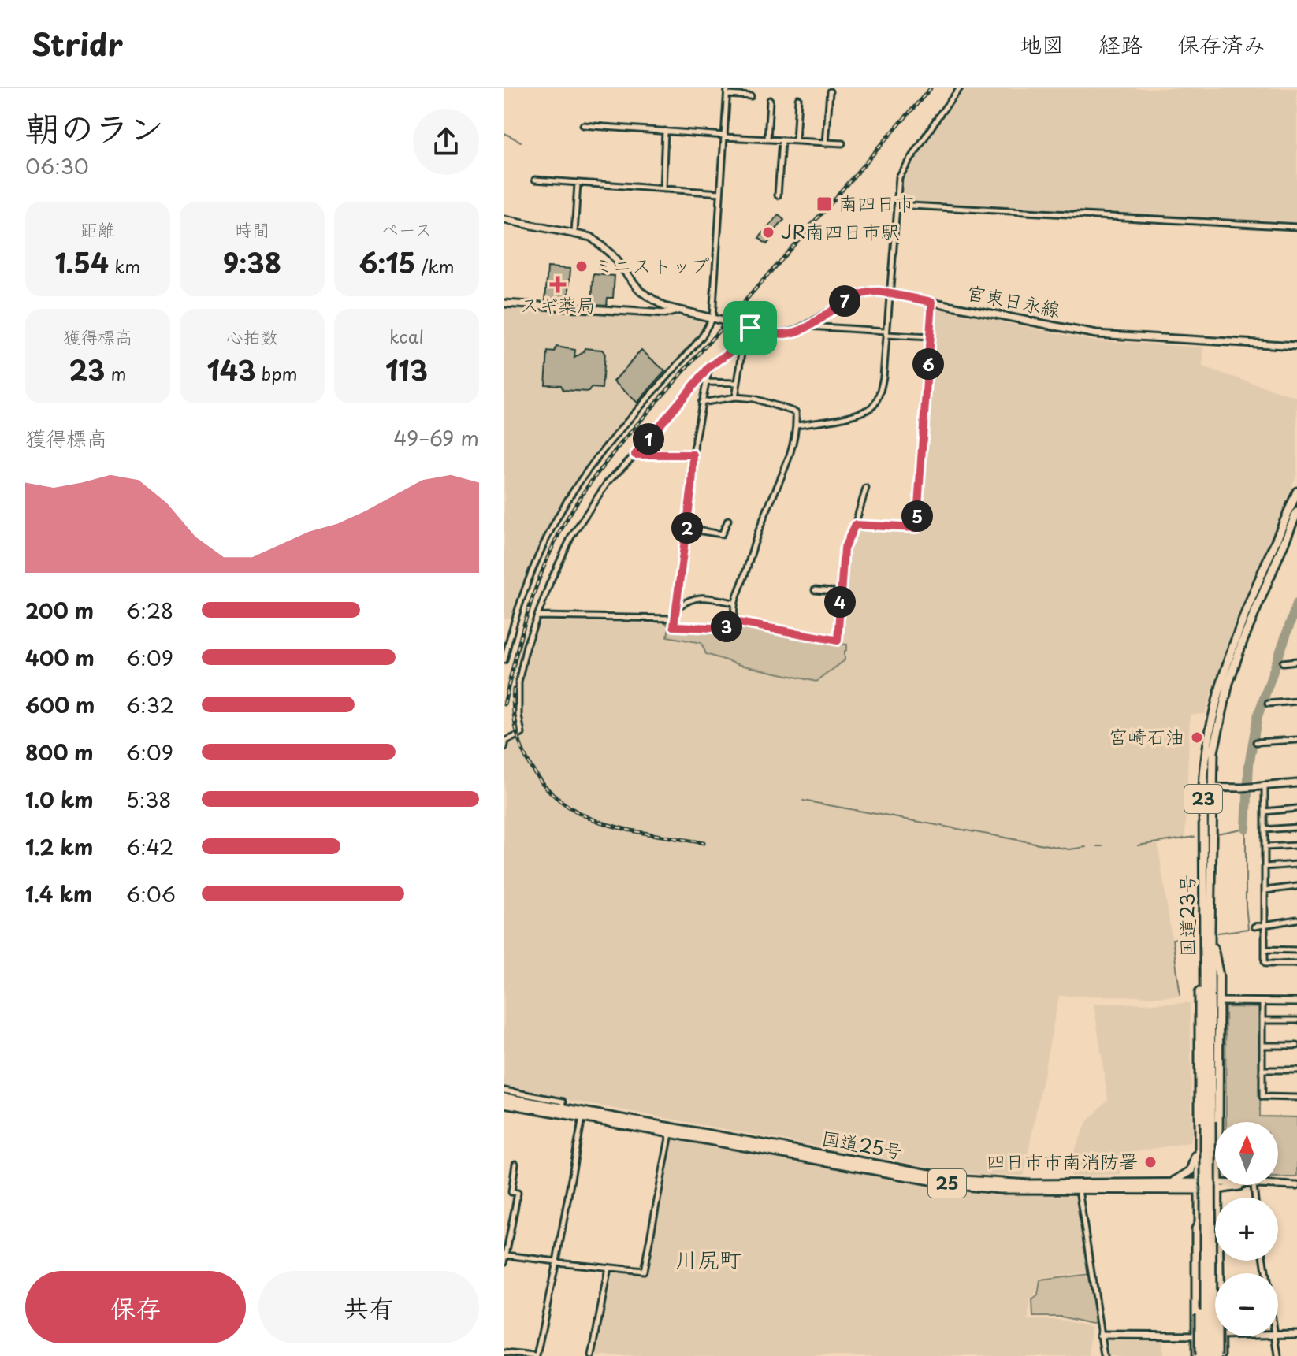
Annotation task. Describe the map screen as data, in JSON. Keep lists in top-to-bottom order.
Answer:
{
  "streets": {
    "highway": [
      "23",
      "国道23号",
      "国道25号",
      "25"
    ],
    "main road": ["宮東日永線"]
  },
  "districts": ["川尻町"],
  "places": {
    "transit": ["南四日市"],
    "other": [
      "JR南四日市駅",
      "ミニストップ",
      "宮崎石油",
      "四日市市南消防署"
    ],
    "health": ["スギ薬局"]
  },
  "north": "top",
  "page": {
    "header": "Stridr",
    "nav": ["地図", "経路", "保存済み"],
    "heading": ["朝のラン", "06:30"],
    "stats": [
      ["距離", "1.54 km"],
      ["時間", "9:38"],
      ["ペース", "6:15 /km"],
      ["獲得標高", "23 m"],
      ["心拍数", "143 bpm"],
      ["kcal", "113"]
    ],
    "pins": [
      "7",
      "6",
      "1",
      "5",
      "2",
      "4",
      "3"
    ],
    "chart": ["獲得標高", "49–69 m"],
    "list": [
      {
        "name": "200 m",
        "note": "6:28"
      },
      {
        "name": "400 m",
        "note": "6:09"
      },
      {
        "name": "600 m",
        "note": "6:32"
      },
      {
        "name": "800 m",
        "note": "6:09"
      },
      {
        "name": "1.0 km",
        "note": "5:38"
      },
      {
        "name": "1.2 km",
        "note": "6:42"
      },
      {
        "name": "1.4 km",
        "note": "6:06"
      }
    ],
    "map_buttons": ["+", "−"],
    "buttons": ["保存", "共有"]
  }
}
